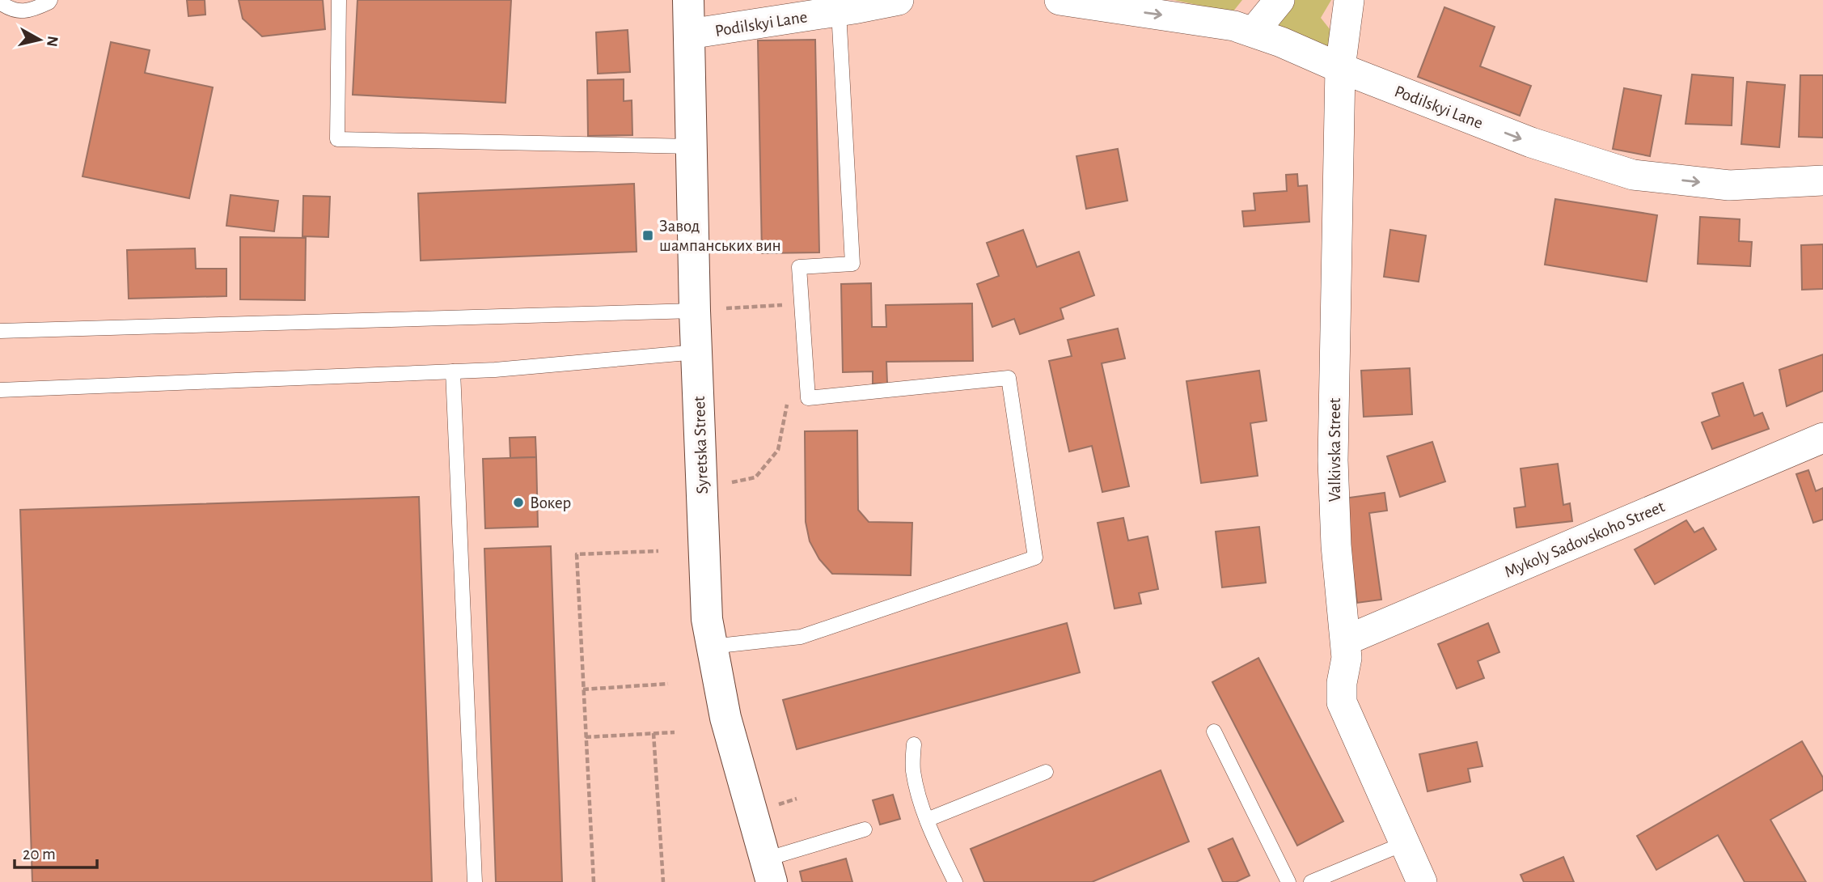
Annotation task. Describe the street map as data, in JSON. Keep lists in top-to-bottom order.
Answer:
{
  "streets": {
    "main road": ["Syretska Street"],
    "street": ["Podilskyi Lane", "Valkivska Street", "Mykoly Sadovskoho Street"]
  },
  "crossings": [
    ["Podilskyi Lane", "Syretska Street"],
    ["Podilskyi Lane", "Valkivska Street"],
    ["Valkivska Street", "Mykoly Sadovskoho Street"]
  ],
  "one_way": ["Podilskyi Lane"],
  "places": {
    "transit": ["Завод шампанських вин"],
    "other": ["Вокер"]
  },
  "scale_bar": "20 m",
  "north": "right"
}
